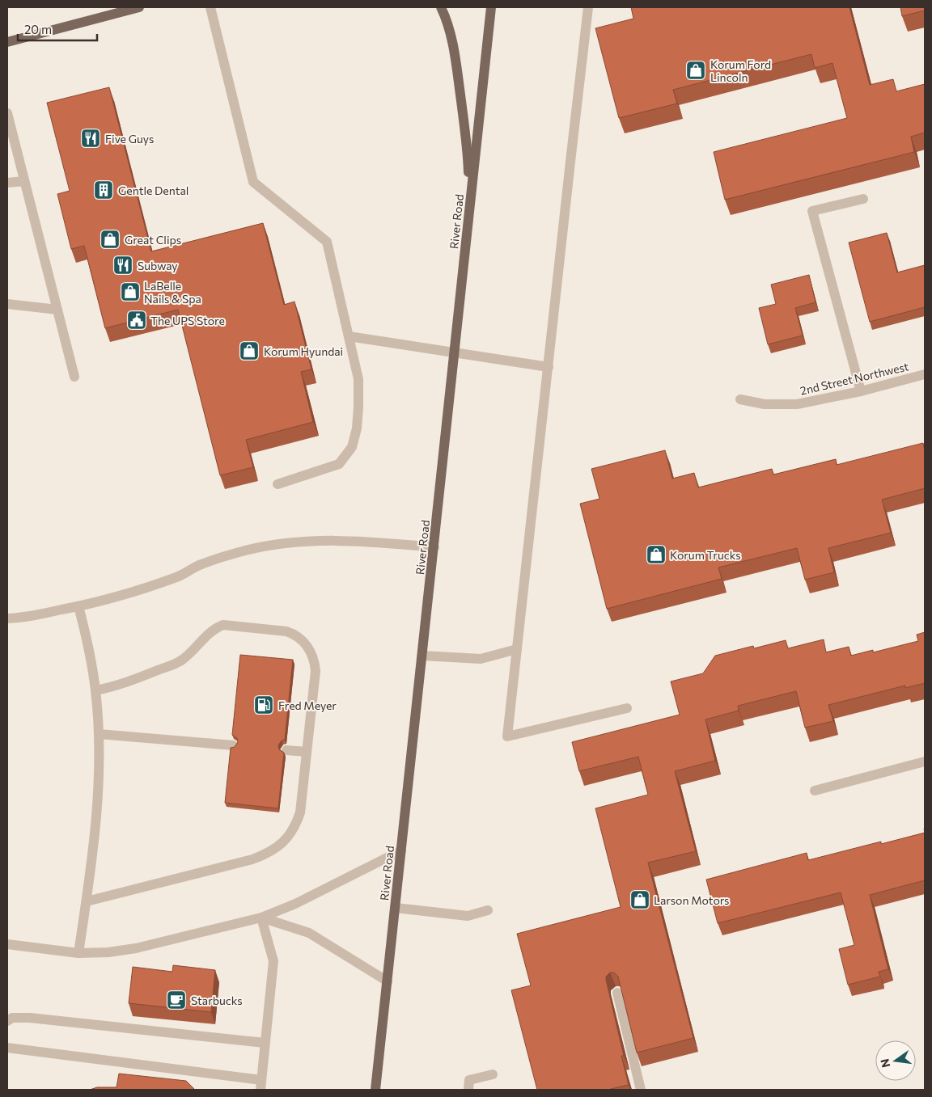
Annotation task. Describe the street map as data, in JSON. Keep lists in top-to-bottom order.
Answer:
{
  "streets": {
    "main road": ["River Road"],
    "street": ["2nd Street Northwest"]
  },
  "places": {
    "shop": [
      "Korum Ford Lincoln",
      "Great Clips",
      "LaBelle Nails & Spa",
      "Korum Hyundai",
      "Korum Trucks",
      "Larson Motors"
    ],
    "restaurant": ["Five Guys", "Subway"],
    "building": ["Gentle Dental"],
    "public building": ["The UPS Store"],
    "fuel station": ["Fred Meyer"],
    "cafe": ["Starbucks"]
  },
  "scale_bar": "20 m",
  "north": "left"
}
